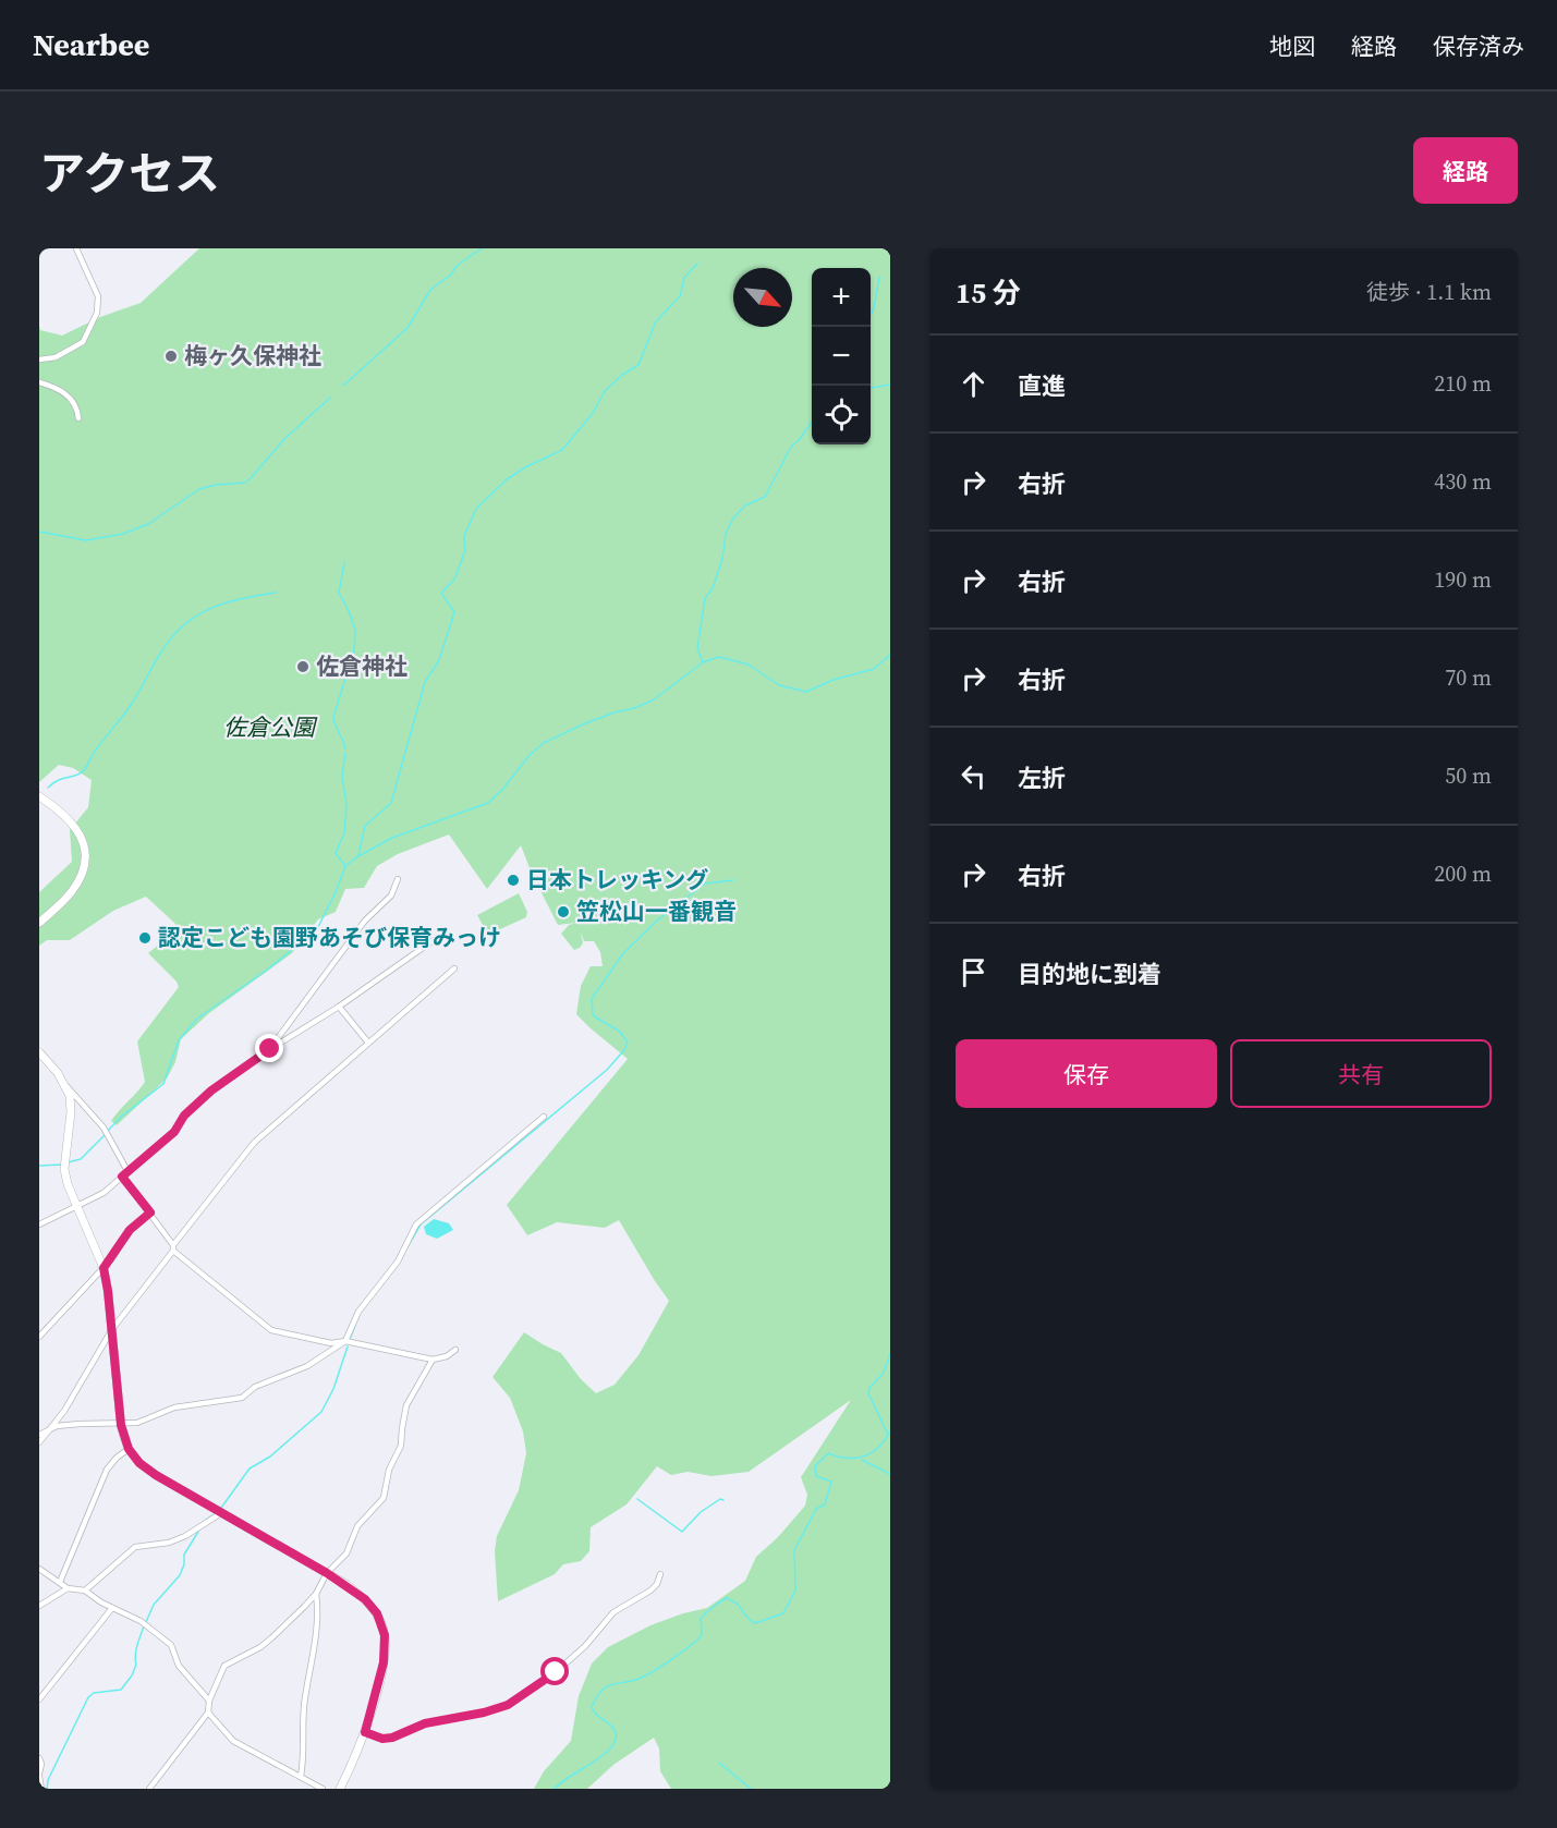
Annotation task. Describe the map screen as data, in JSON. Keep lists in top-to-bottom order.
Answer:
{
  "parks": ["佐倉公園"],
  "places": [
    "梅ヶ久保神社",
    "佐倉神社",
    "日本トレッキング",
    "笠松山一番観音",
    "認定こども園野あそび保育みっけ"
  ],
  "north": "bottom right",
  "page": {
    "header": "Nearbee",
    "nav": ["地図", "経路", "保存済み"],
    "title": "アクセス",
    "buttons": [
      "経路",
      ["保存", "共有"]
    ],
    "heading": ["15 分", "徒歩 · 1.1 km"],
    "map_buttons": ["+", "−"],
    "list": [
      ["直進", "210 m"],
      ["右折", "430 m"],
      ["右折", "190 m"],
      ["右折", "70 m"],
      ["左折", "50 m"],
      ["右折", "200 m"],
      "目的地に到着"
    ]
  }
}
